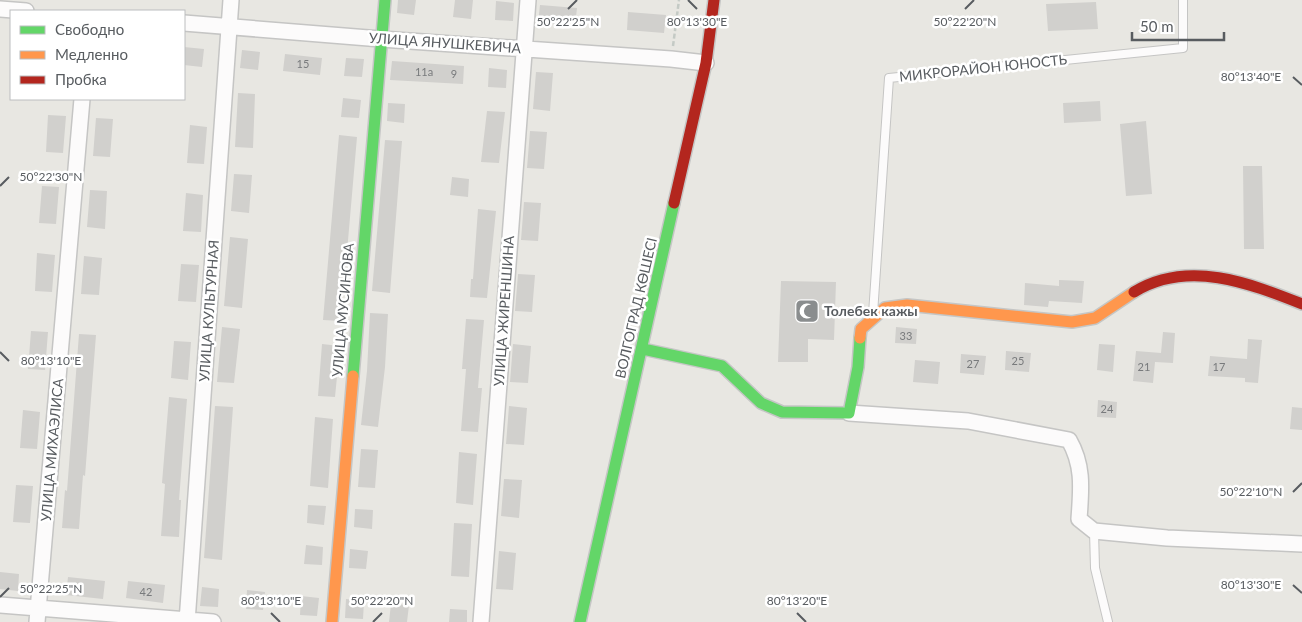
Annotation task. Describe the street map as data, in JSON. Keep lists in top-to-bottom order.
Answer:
{
  "streets": {
    "street": [
      "УЛИЦА ЯНУШКЕВИЧА",
      "ВОЛГОГРАД КӨШЕСІ",
      "УЛИЦА МУСИНОВА",
      "УЛИЦА КУЛЬТУРНАЯ",
      "УЛИЦА ЖИРЕНШИНА",
      "УЛИЦА МИХАЭЛИСА"
    ],
    "lane": ["МИКРОРАЙОН ЮНОСТЬ"]
  },
  "crossings": [
    ["УЛИЦА ЯНУШКЕВИЧА", "ВОЛГОГРАД КӨШЕСІ"],
    ["УЛИЦА ЯНУШКЕВИЧА", "УЛИЦА МУСИНОВА"],
    ["УЛИЦА ЯНУШКЕВИЧА", "УЛИЦА КУЛЬТУРНАЯ"],
    ["УЛИЦА ЯНУШКЕВИЧА", "УЛИЦА ЖИРЕНШИНА"]
  ],
  "places": {
    "mosque": ["Толебек кажы"]
  },
  "house_numbers": [
    "15",
    "11а",
    "9",
    "33",
    "25",
    "27",
    "21",
    "17",
    "24",
    "42"
  ],
  "legend": ["Свободно", "Медленно", "Пробка"],
  "scale_bar": "50 m",
  "coordinates": [
    "80°13'30\"E",
    "50°22'25\"N",
    "50°22'20\"N",
    "80°13'40\"E",
    "50°22'30\"N",
    "80°13'10\"E",
    "50°22'10\"N",
    "80°13'20\"E"
  ]
}
